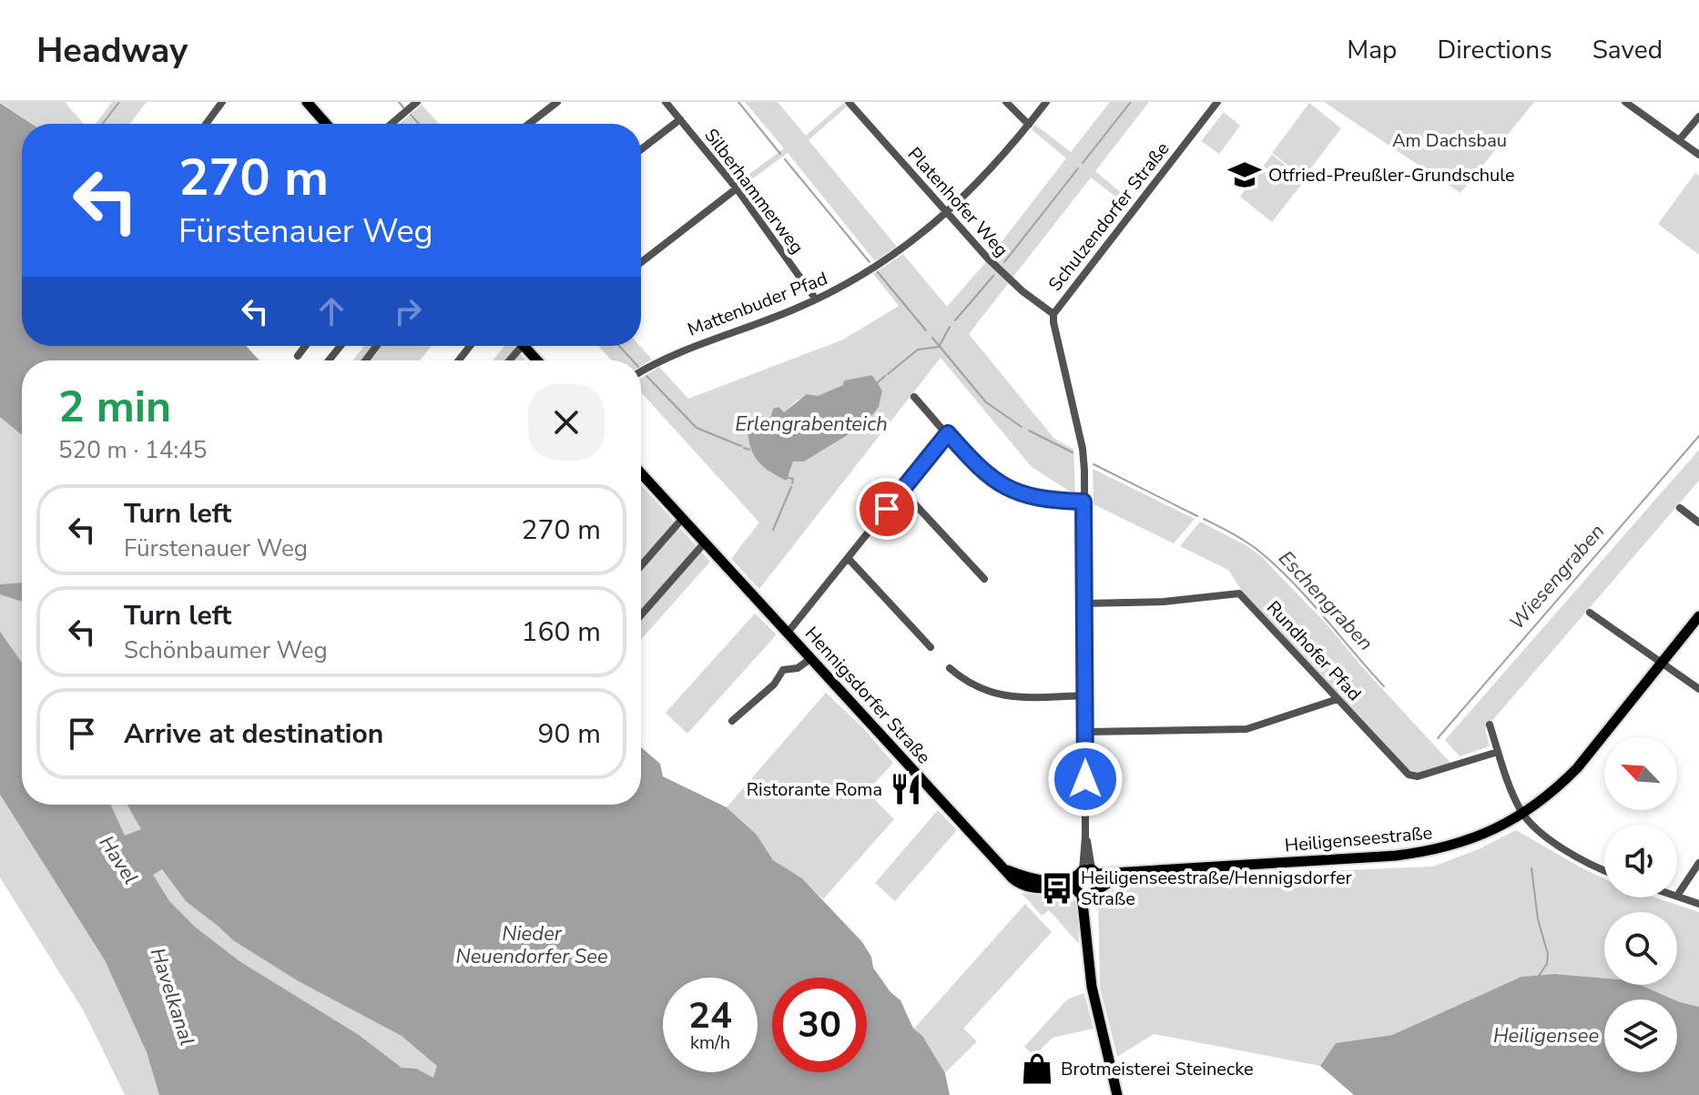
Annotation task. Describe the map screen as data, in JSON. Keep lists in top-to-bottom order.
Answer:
{
  "streets": {
    "main road": ["Hennigsdorfer Straße", "Heiligenseestraße"],
    "street": [
      "Silberhammerweg",
      "Platenhofer Weg",
      "Schulzendorfer Straße",
      "Mattenbuder Pfad",
      "Rundhofer Pfad"
    ]
  },
  "crossings": [
    ["Silberhammerweg", "Mattenbuder Pfad"],
    ["Platenhofer Weg", "Schulzendorfer Straße"],
    ["Platenhofer Weg", "Mattenbuder Pfad"],
    ["Schulzendorfer Straße", "Rundhofer Pfad"],
    ["Schulzendorfer Straße", "Hennigsdorfer Straße"],
    ["Schulzendorfer Straße", "Heiligenseestraße"],
    ["Hennigsdorfer Straße", "Heiligenseestraße"]
  ],
  "water": [
    "Erlengrabenteich",
    "Wiesengraben",
    "Eschengraben",
    "Havel",
    "Nieder Neuendorfer See",
    "Havelkanal",
    "Heiligensee"
  ],
  "parks": ["Am Dachsbau"],
  "places": {
    "school or university": ["Otfried-Preußler-Grundschule"],
    "restaurant": ["Ristorante Roma"],
    "bus stop": ["Heiligenseestraße/Hennigsdorfer Straße"],
    "shop": ["Brotmeisterei Steinecke"]
  },
  "north": "top left",
  "page": {
    "header": "Headway",
    "nav": ["Map", "Directions", "Saved"],
    "turn": ["270 m", "Fürstenauer Weg"],
    "heading": ["2 min", "520 m · 14:45"],
    "list": [
      {
        "name": "Turn left",
        "note": "Fürstenauer Weg",
        "value": "270 m"
      },
      {
        "name": "Turn left",
        "note": "Schönbaumer Weg",
        "value": "160 m"
      },
      {
        "name": "Arrive at destination",
        "value": "90 m"
      }
    ],
    "speed": "24 km/h",
    "limit": "30"
  }
}
